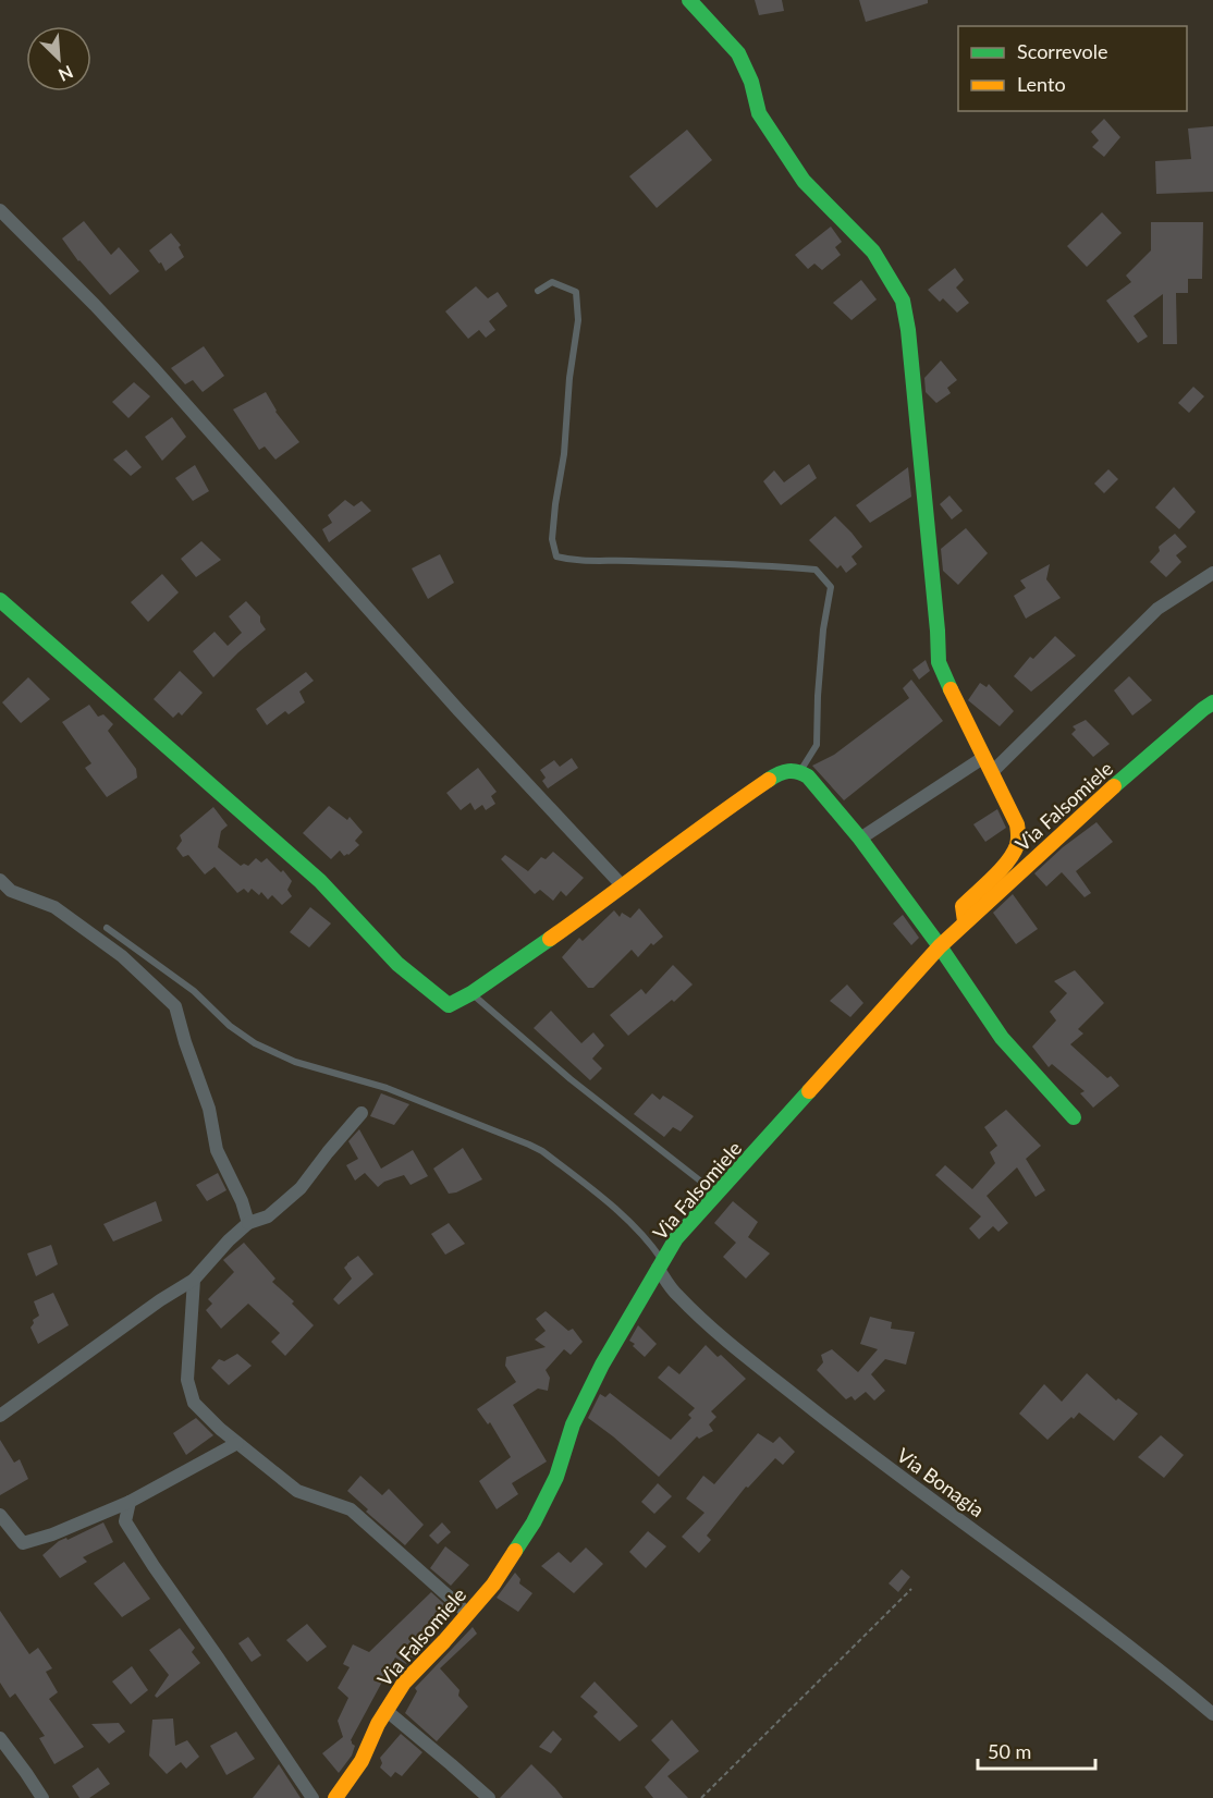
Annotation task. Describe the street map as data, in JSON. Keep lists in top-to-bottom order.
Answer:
{
  "streets": {
    "street": ["Via Falsomiele", "Via Bonagia"]
  },
  "crossings": [
    ["Via Falsomiele", "Via Bonagia"]
  ],
  "legend": ["Scorrevole", "Lento"],
  "scale_bar": "50 m",
  "north": "bottom right"
}
